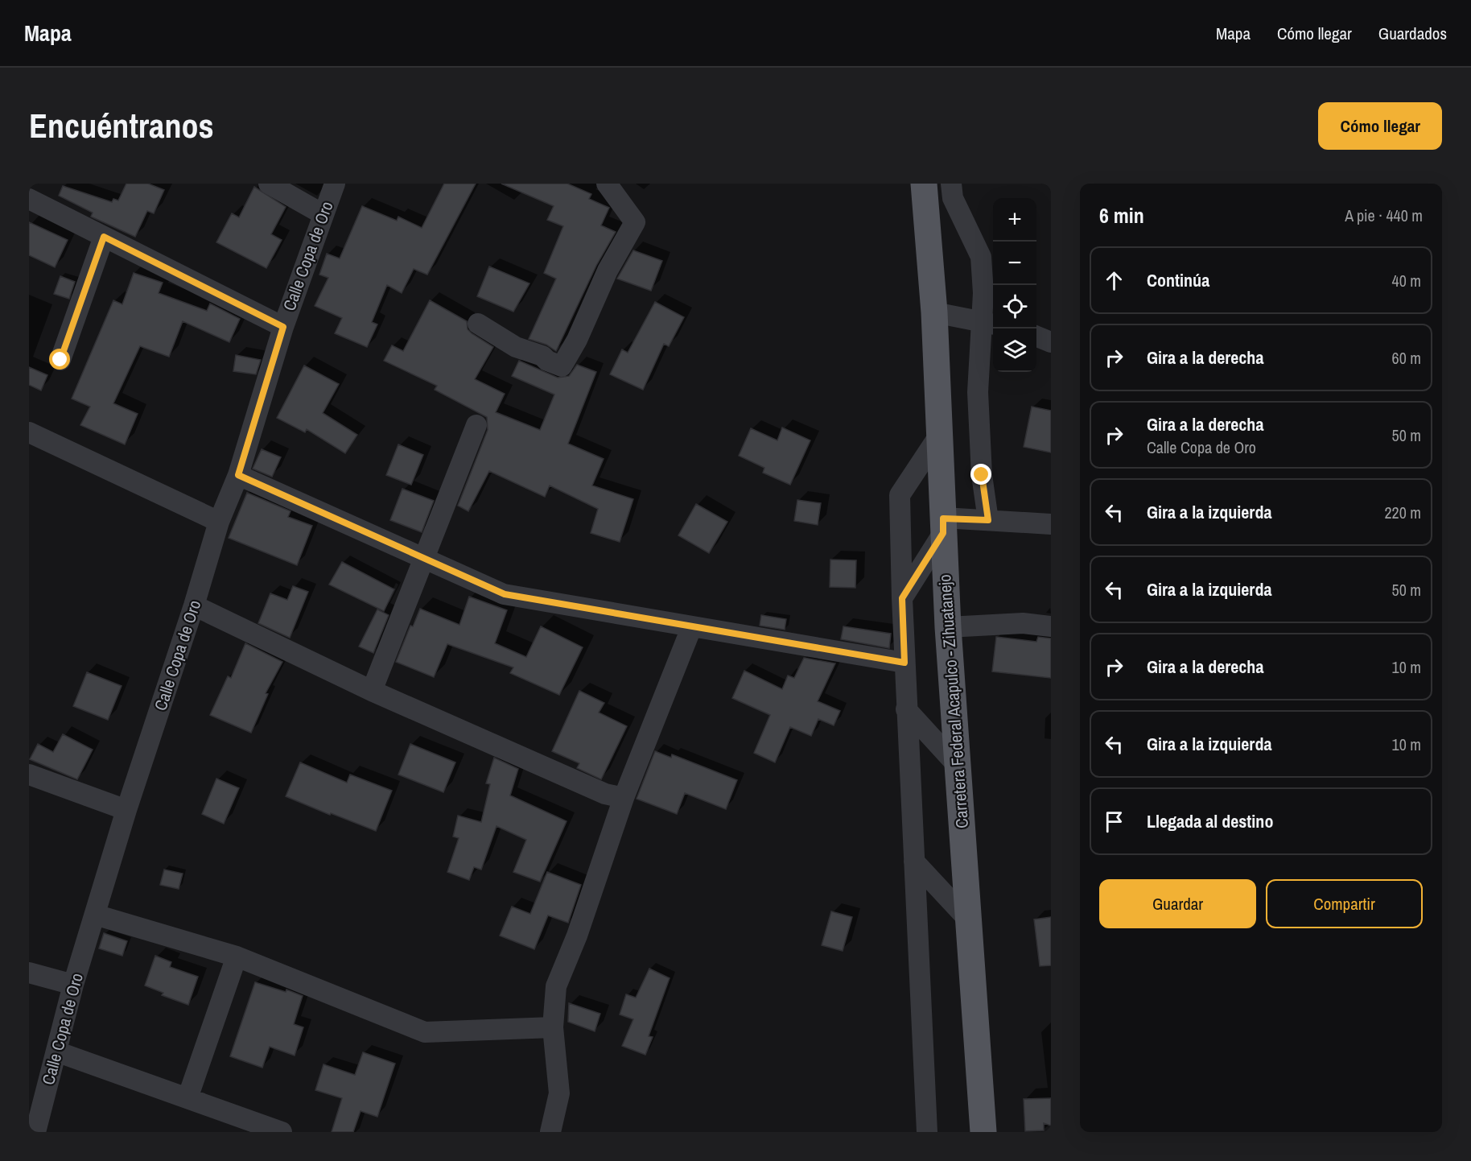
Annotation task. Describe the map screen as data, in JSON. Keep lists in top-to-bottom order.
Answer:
{
  "streets": {
    "main road": ["Carretera Federal Acapulco - Zihuatanejo"],
    "street": ["Calle Copa de Oro"]
  },
  "page": {
    "header": "Mapa",
    "nav": ["Mapa", "Cómo llegar", "Guardados"],
    "buttons": [
      "Cómo llegar",
      ["Guardar", "Compartir"]
    ],
    "title": "Encuéntranos",
    "heading": ["6 min", "A pie · 440 m"],
    "map_buttons": ["+", "−"],
    "list": [
      ["Continúa", "40 m"],
      ["Gira a la derecha", "60 m"],
      ["Gira a la derecha", "Calle Copa de Oro", "50 m"],
      ["Gira a la izquierda", "220 m"],
      ["Gira a la izquierda", "50 m"],
      ["Gira a la derecha", "10 m"],
      ["Gira a la izquierda", "10 m"],
      "Llegada al destino"
    ]
  }
}
